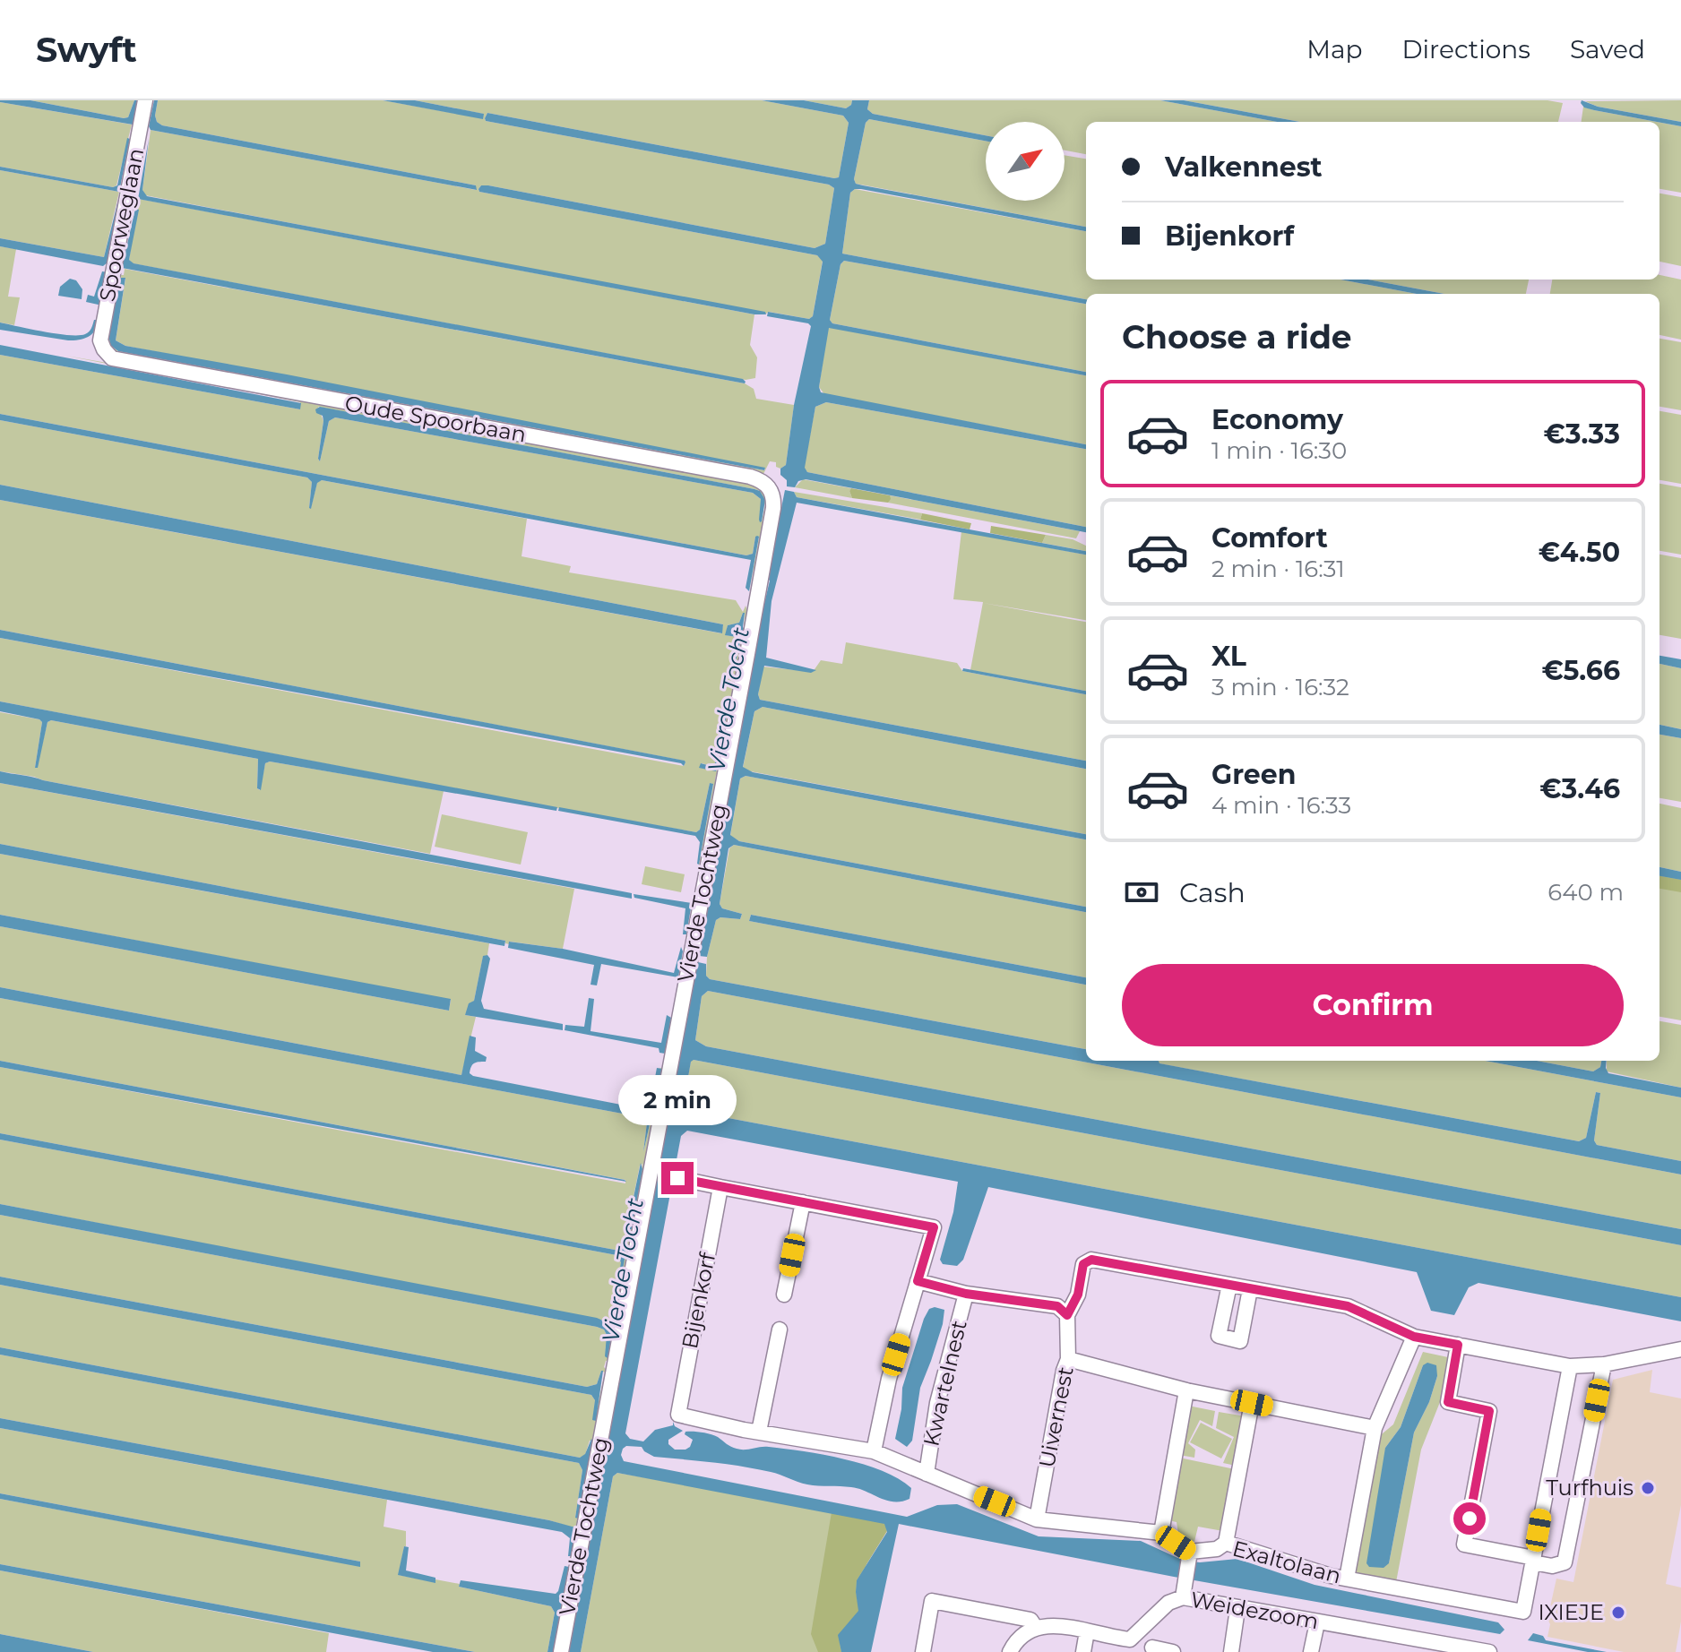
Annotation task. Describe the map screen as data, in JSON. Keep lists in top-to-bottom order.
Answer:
{
  "streets": {
    "street": [
      "Spoorweglaan",
      "Oude Spoorbaan",
      "Vierde Tochtweg",
      "Bijenkorf",
      "Kwartelnest",
      "Uivernest",
      "Exaltolaan",
      "Weidezoom"
    ]
  },
  "crossings": [
    ["Spoorweglaan", "Oude Spoorbaan"],
    ["Oude Spoorbaan", "Vierde Tochtweg"]
  ],
  "water": ["Vierde Tocht"],
  "places": ["Turfhuis", "IXIEJE"],
  "north": "top right",
  "page": {
    "header": "Swyft",
    "nav": ["Map", "Directions", "Saved"],
    "banner": ["Valkennest", "Bijenkorf"],
    "heading": "Choose a ride",
    "list": [
      {
        "name": "Economy",
        "note": "1 min · 16:30",
        "value": "€3.33"
      },
      {
        "name": "Comfort",
        "note": "2 min · 16:31",
        "value": "€4.50"
      },
      {
        "name": "XL",
        "note": "3 min · 16:32",
        "value": "€5.66"
      },
      {
        "name": "Green",
        "note": "4 min · 16:33",
        "value": "€3.46"
      }
    ],
    "pay": ["Cash", "640 m"],
    "buttons": "Confirm",
    "bubble": "2 min"
  }
}
